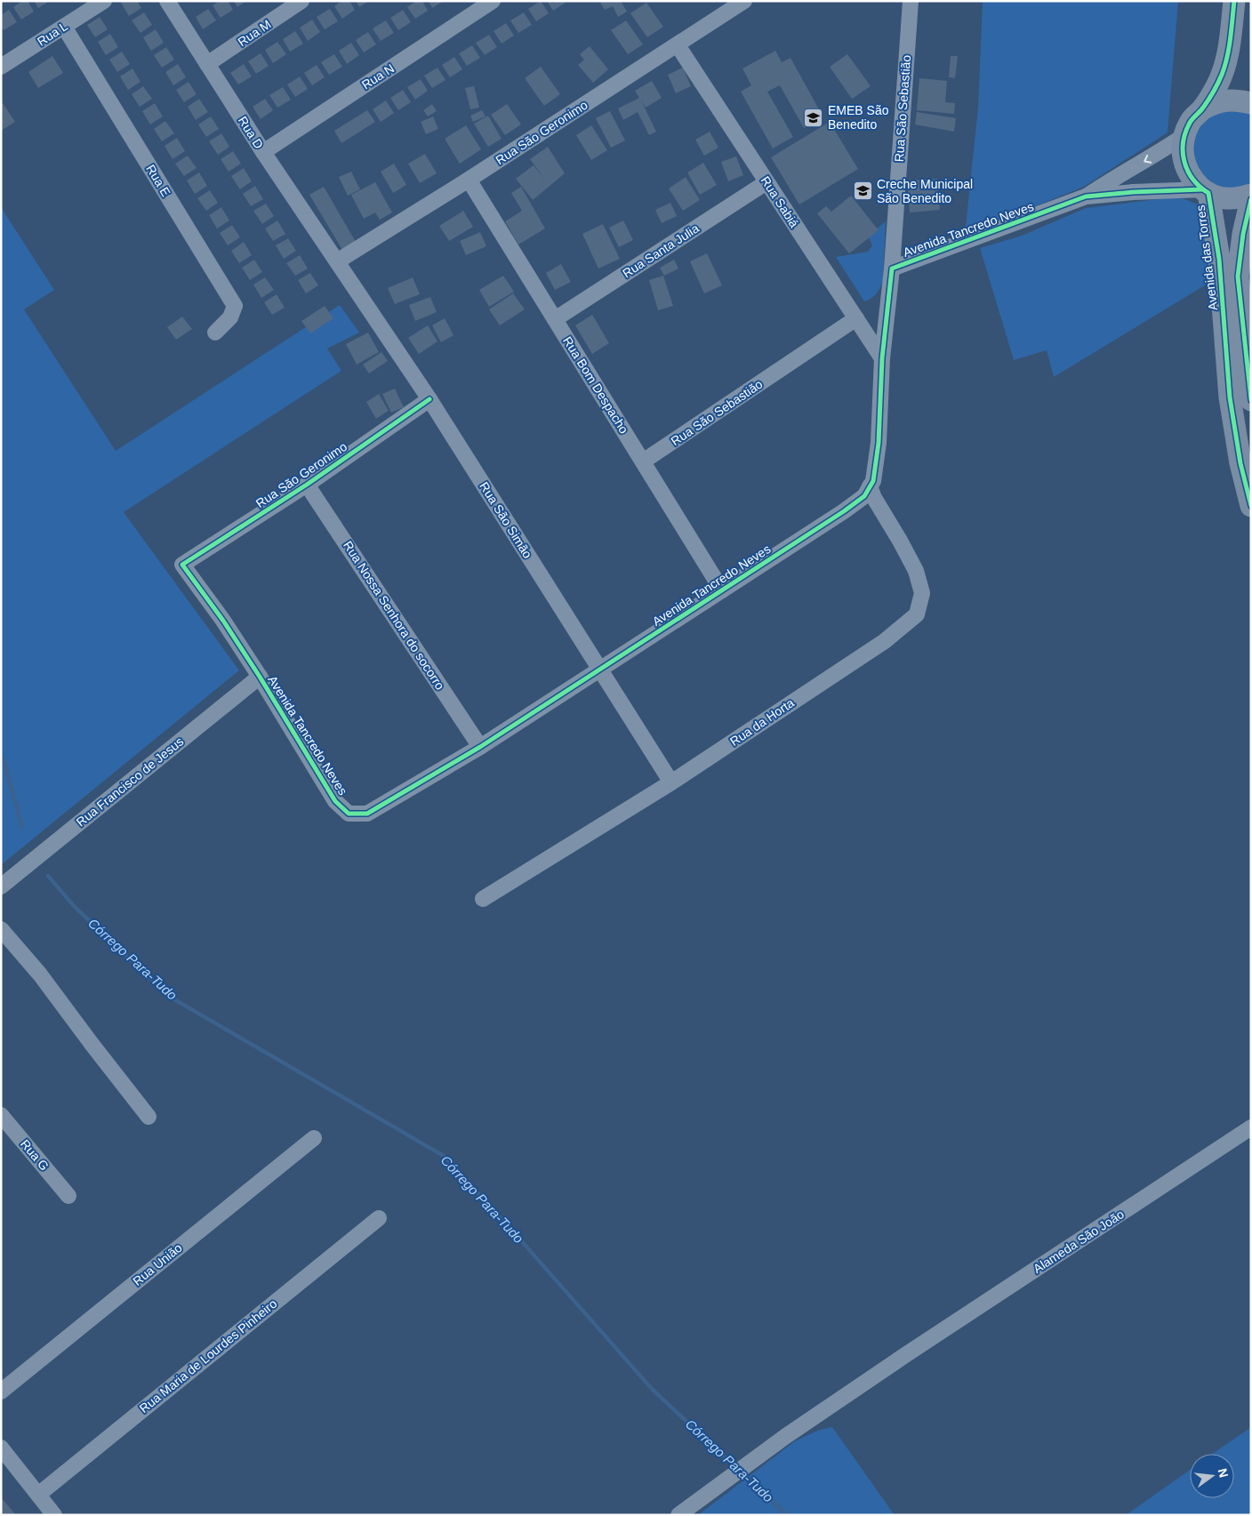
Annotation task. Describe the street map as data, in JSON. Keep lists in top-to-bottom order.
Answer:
{
  "streets": {
    "main road": ["Avenida das Torres"],
    "street": [
      "Rua M",
      "Rua L",
      "Rua N",
      "Rua São Sebastião",
      "Rua D",
      "Rua São Geronimo",
      "Rua E",
      "Rua Sabiá",
      "Avenida Tancredo Neves",
      "Rua Santa Julia",
      "Rua Bom Despacho",
      "Rua São Simão",
      "Rua Nossa Senhora do socorro",
      "Rua da Horta",
      "Rua Francisco de Jesus",
      "Rua G",
      "Alameda São João",
      "Rua União",
      "Rua Maria de Lourdes Pinheiro"
    ]
  },
  "crossings": [
    ["Rua M", "Rua D"],
    ["Rua L", "Rua E"],
    ["Rua N", "Rua D"],
    ["Rua São Sebastião", "Rua Sabiá"],
    ["Rua São Sebastião", "Avenida Tancredo Neves"],
    ["Rua São Sebastião", "Rua Bom Despacho"],
    ["Rua D", "Rua São Geronimo"],
    ["Rua D", "Rua São Simão"],
    ["Rua São Geronimo", "Rua Sabiá"],
    ["Rua São Geronimo", "Avenida Tancredo Neves"],
    ["Rua São Geronimo", "Rua Bom Despacho"],
    ["Rua São Geronimo", "Rua São Simão"],
    ["Rua São Geronimo", "Rua Nossa Senhora do socorro"],
    ["Rua Sabiá", "Avenida Tancredo Neves"],
    ["Rua Sabiá", "Rua Santa Julia"],
    ["Avenida Tancredo Neves", "Avenida das Torres"],
    ["Avenida Tancredo Neves", "Rua Bom Despacho"],
    ["Avenida Tancredo Neves", "Rua São Simão"],
    ["Avenida Tancredo Neves", "Rua Nossa Senhora do socorro"],
    ["Avenida Tancredo Neves", "Rua da Horta"],
    ["Avenida Tancredo Neves", "Rua Francisco de Jesus"],
    ["Rua Santa Julia", "Rua Bom Despacho"],
    ["Rua São Simão", "Rua da Horta"]
  ],
  "water": ["Córrego Para-Tudo"],
  "places": {
    "school or university": ["EMEB São Benedito", "Creche Municipal São Benedito"]
  },
  "north": "right"
}
